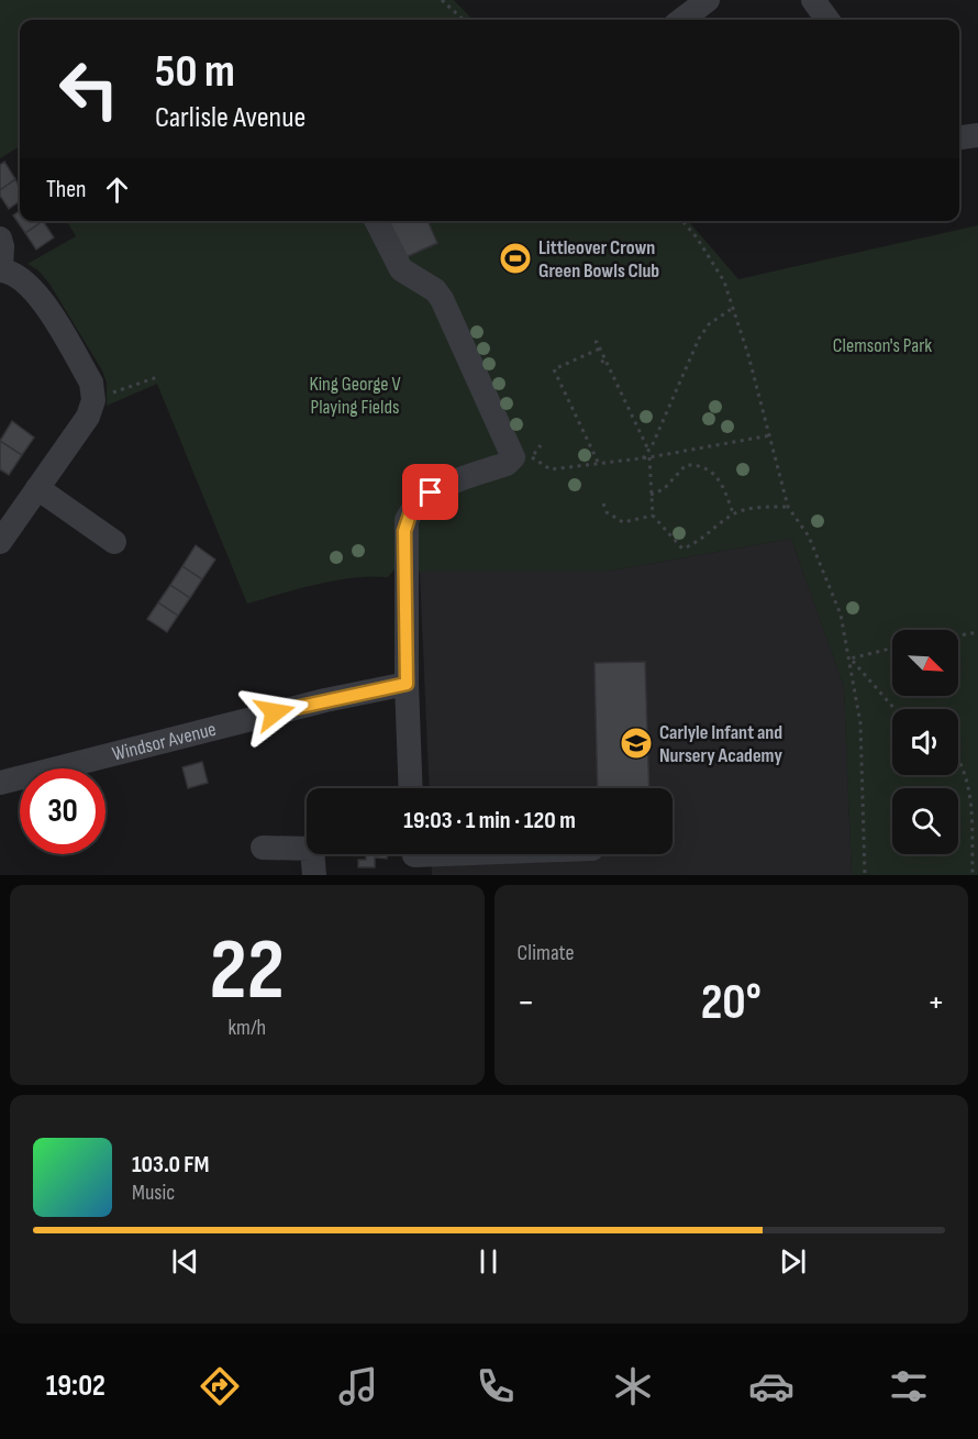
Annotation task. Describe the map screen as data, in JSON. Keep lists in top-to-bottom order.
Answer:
{
  "streets": {
    "street": ["Windsor Avenue"]
  },
  "parks": ["Clemson's Park", "King George V Playing Fields"],
  "places": {
    "sports": ["Littleover Crown Green Bowls Club"],
    "school or university": ["Carlyle Infant and Nursery Academy"]
  },
  "north": "bottom right",
  "page": {
    "turn": ["50 m", "Carlisle Avenue"],
    "then": "Then",
    "limit": "30",
    "trip": "19:03 · 1 min · 120 m",
    "tile": [
      ["22", "km/h"],
      "Climate"
    ],
    "heat": ["−", "20°", "+"],
    "song": ["103.0 FM", "Music"],
    "tabs": "19:02"
  }
}
